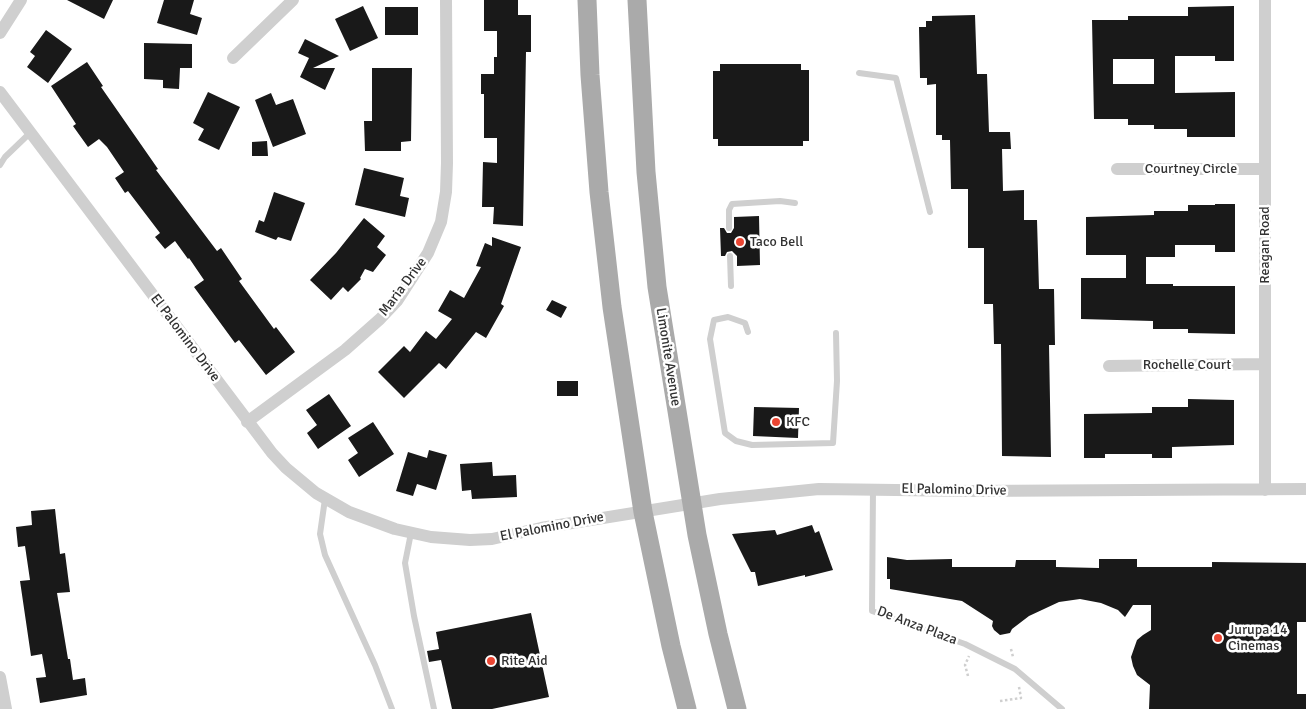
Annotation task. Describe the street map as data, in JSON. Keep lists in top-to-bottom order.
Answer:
{
  "streets": {
    "main road": ["Limonite Avenue"],
    "street": [
      "Courtney Circle",
      "Reagan Road",
      "Maria Drive",
      "El Palomino Drive",
      "Rochelle Court"
    ],
    "lane": ["De Anza Plaza"]
  },
  "crossings": [
    ["Courtney Circle", "Reagan Road"],
    ["Reagan Road", "El Palomino Drive"],
    ["Reagan Road", "Rochelle Court"],
    ["Maria Drive", "El Palomino Drive"],
    ["El Palomino Drive", "Limonite Avenue"],
    ["El Palomino Drive", "De Anza Plaza"]
  ],
  "places": [
    "Taco Bell",
    "KFC",
    "Jurupa 14 Cinemas",
    "Rite Aid"
  ]
}
